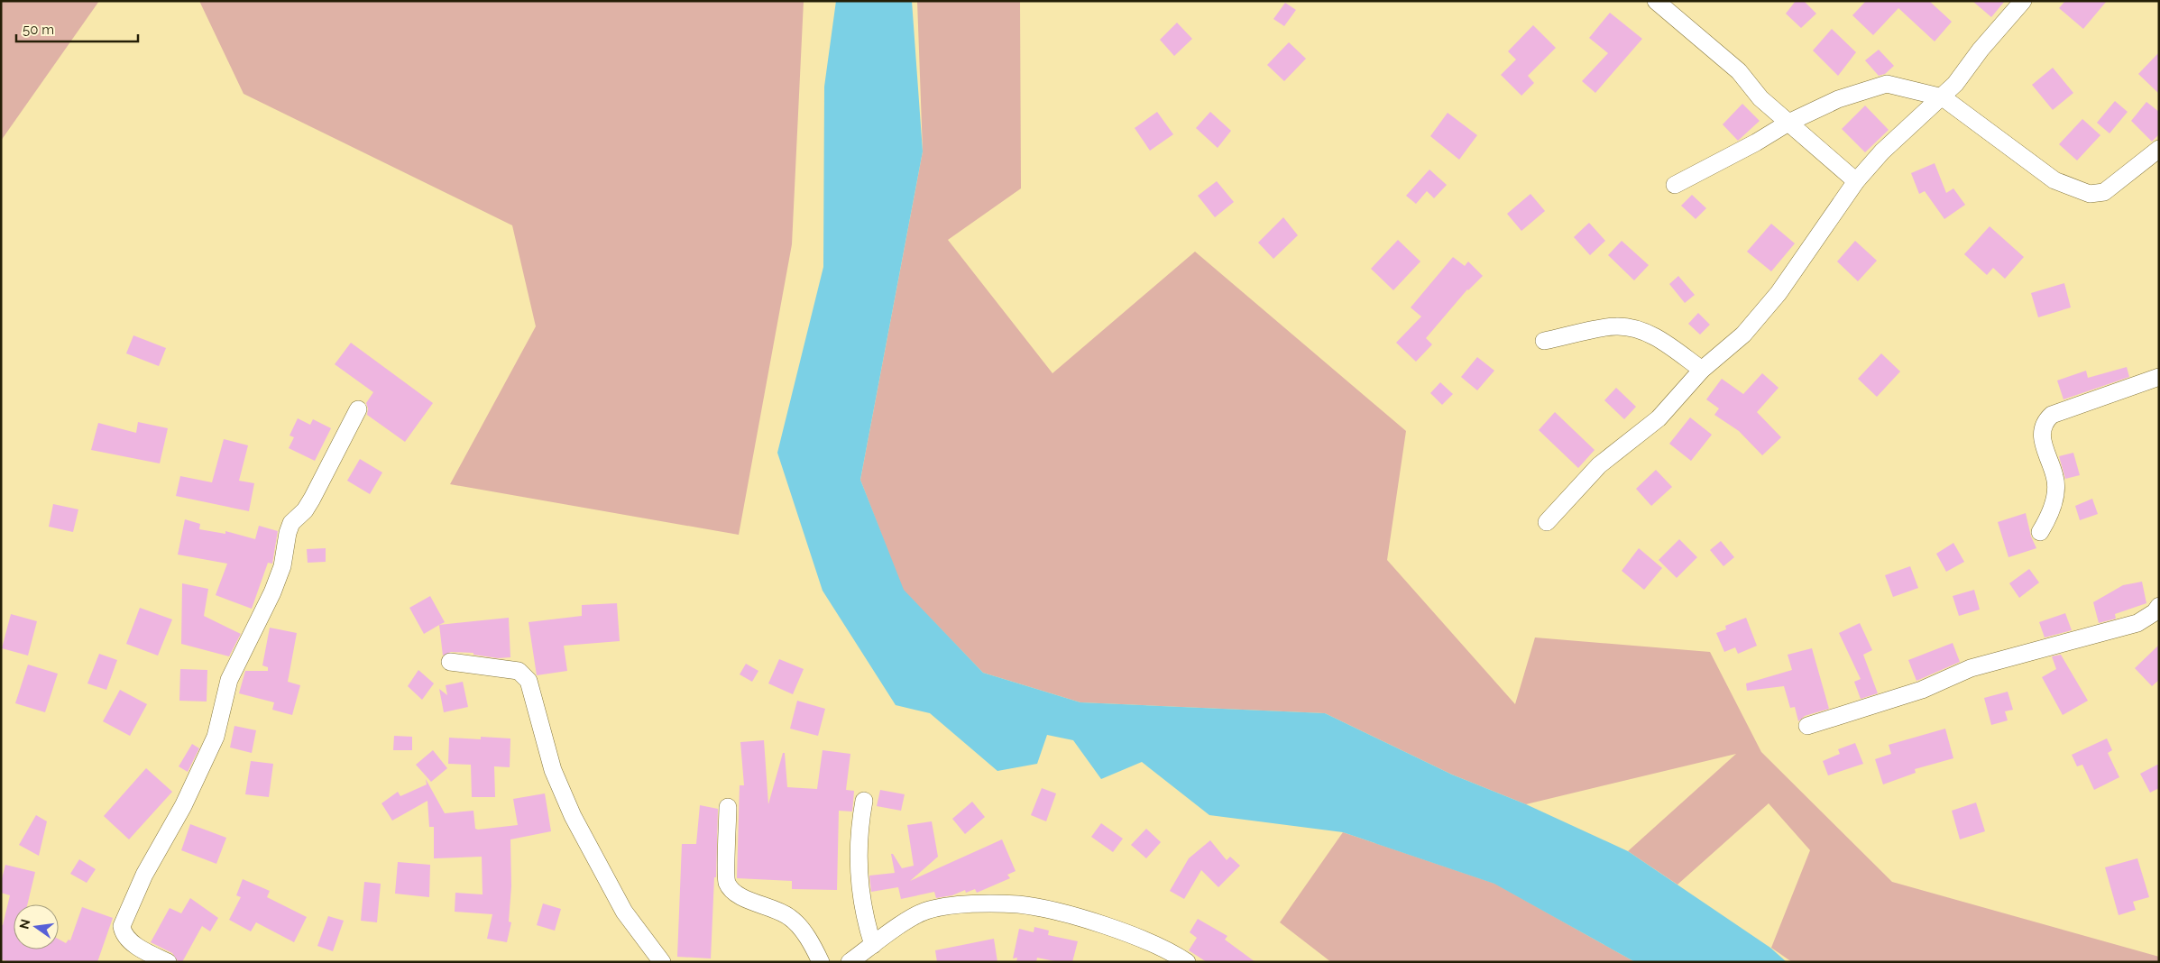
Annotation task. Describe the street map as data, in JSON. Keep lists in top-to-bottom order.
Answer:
{
  "scale_bar": "50 m",
  "north": "left"
}
